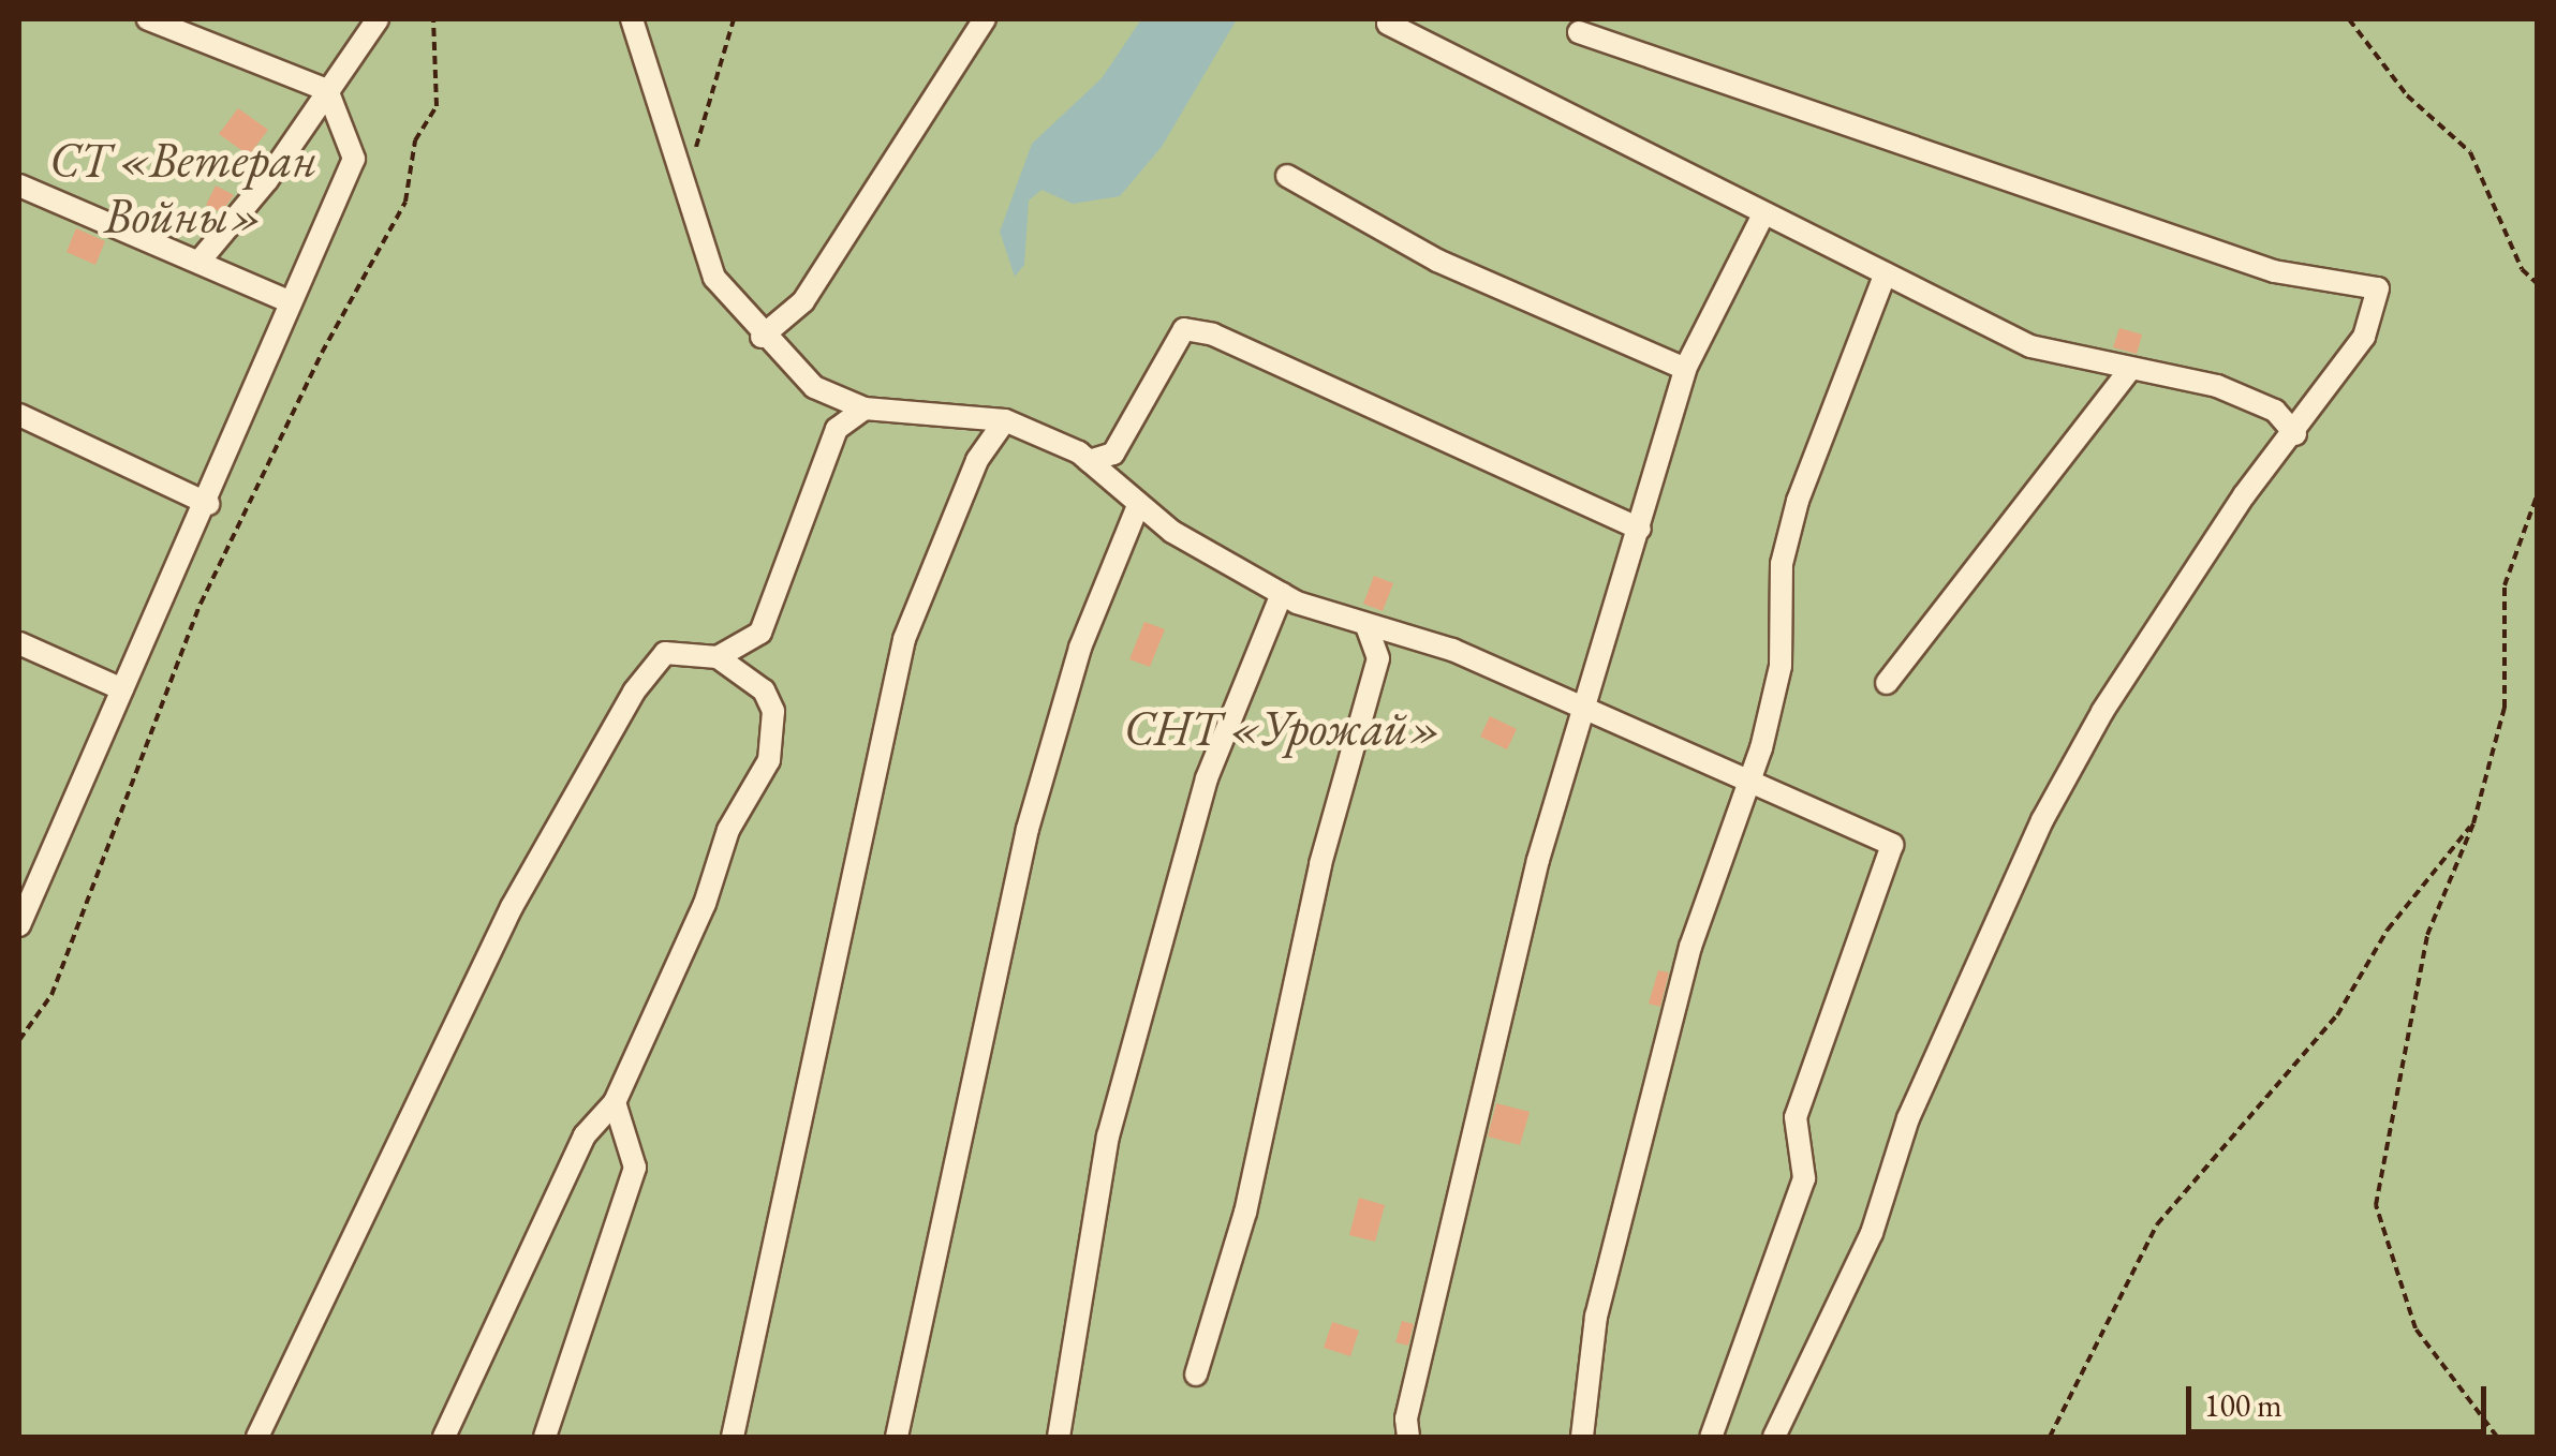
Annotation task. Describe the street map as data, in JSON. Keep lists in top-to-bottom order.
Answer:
{
  "parks": ["СТ «Ветеран Войны»", "СНТ «Урожай»"],
  "scale_bar": "100 m"
}
